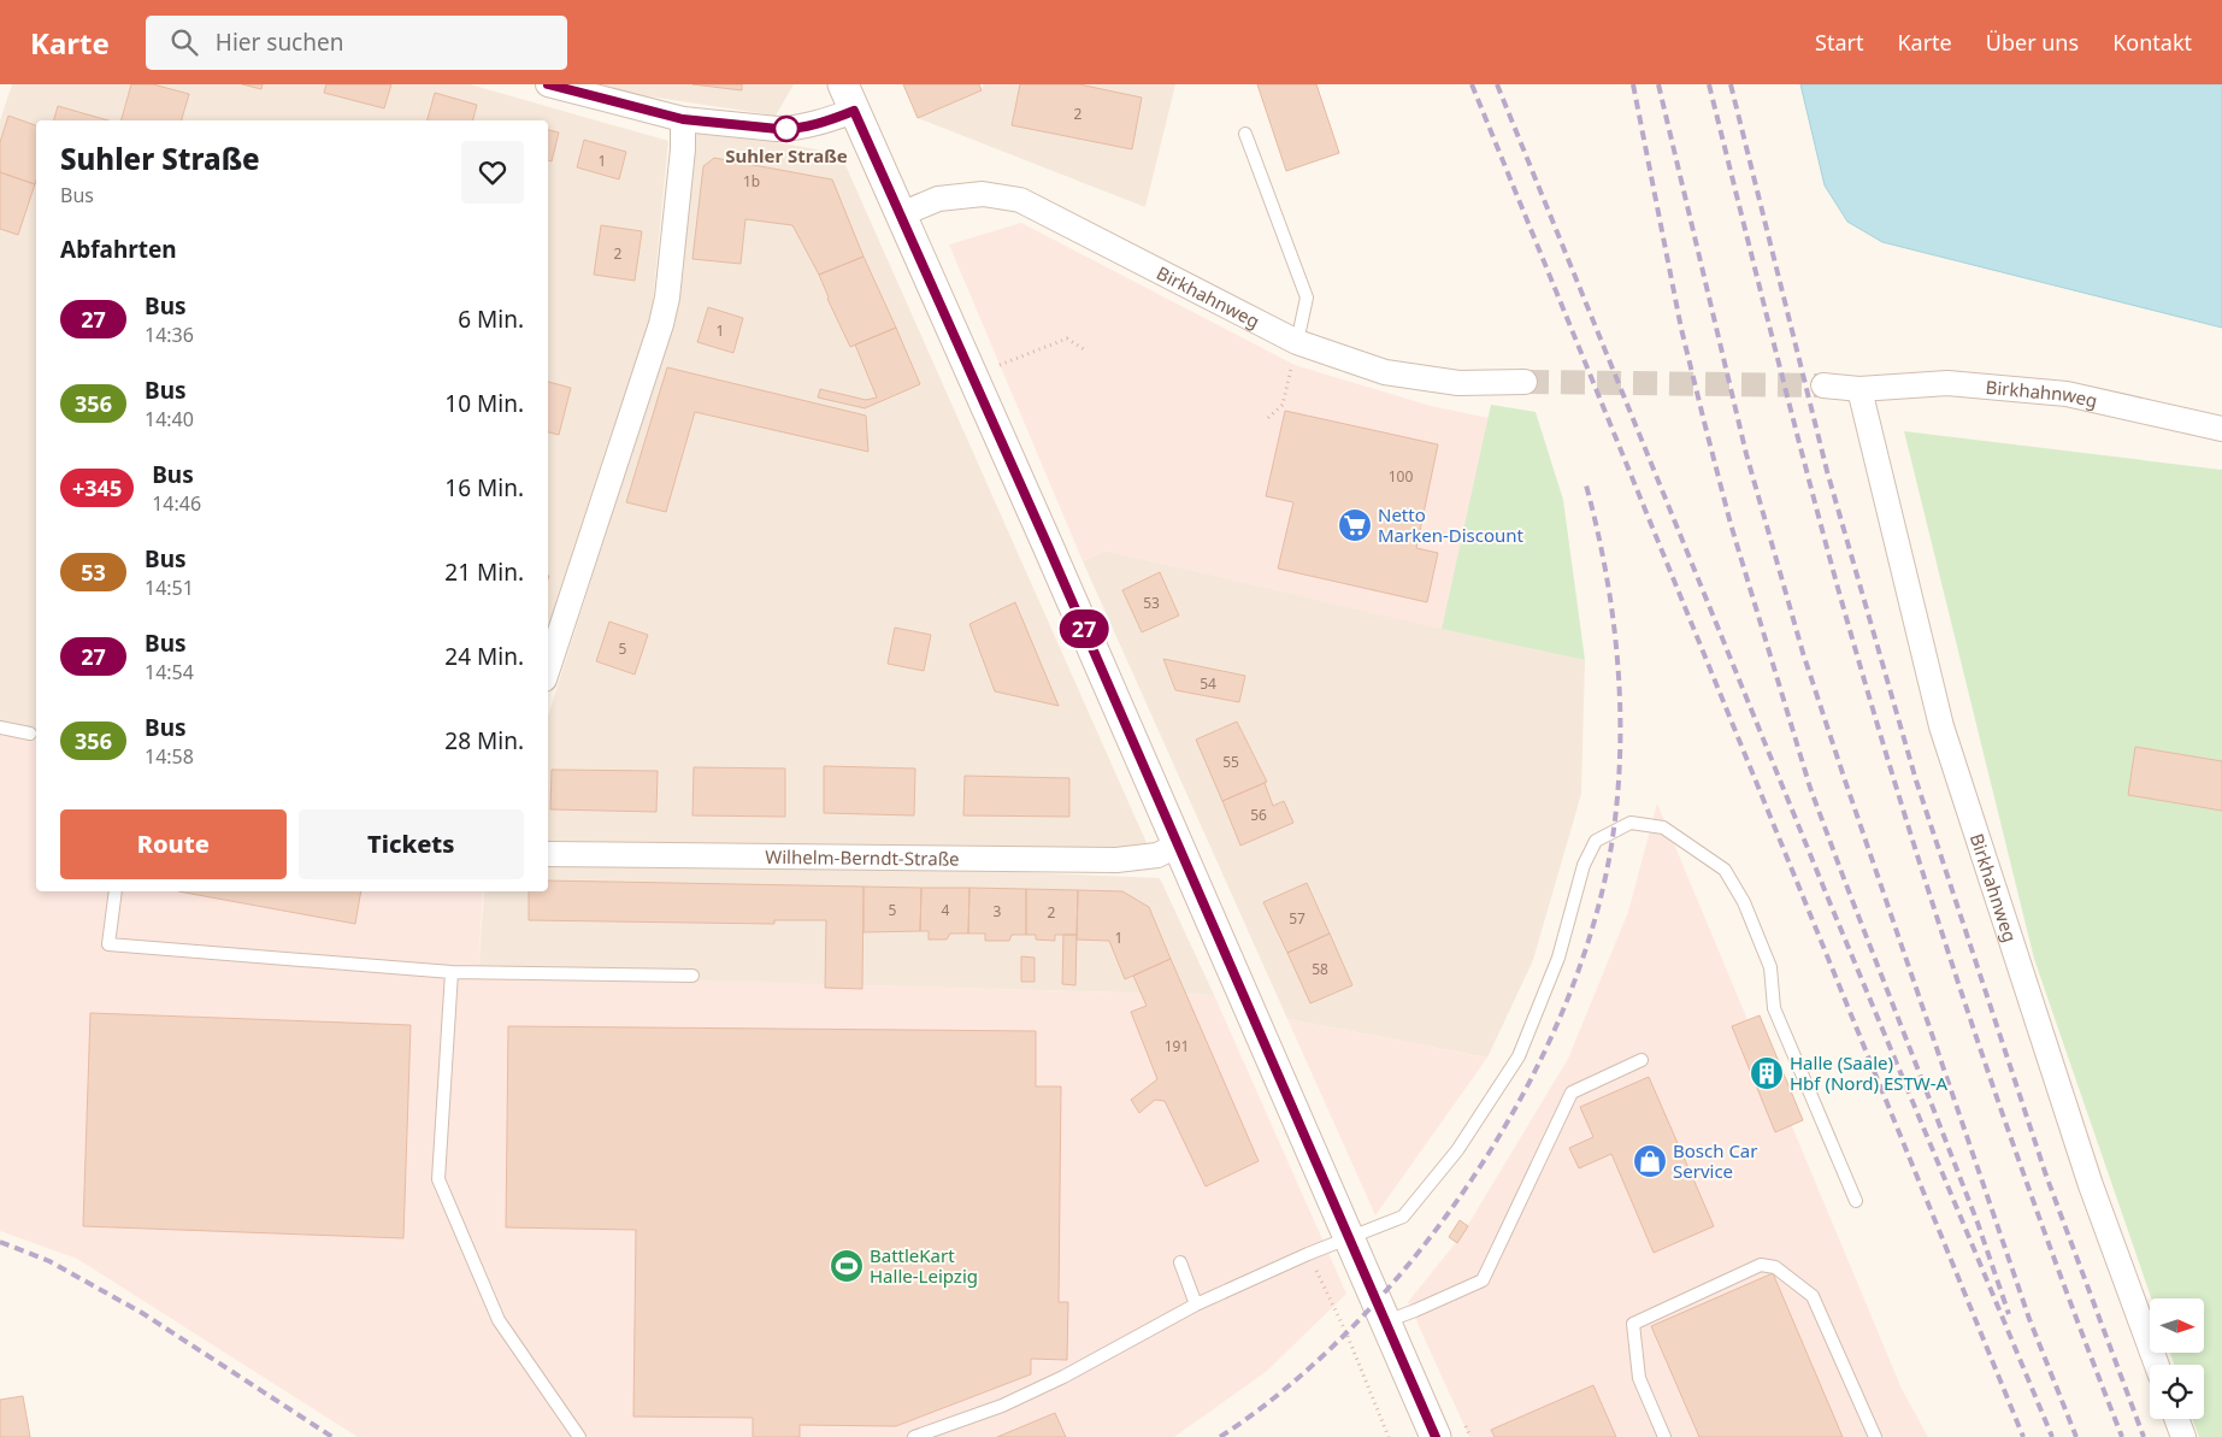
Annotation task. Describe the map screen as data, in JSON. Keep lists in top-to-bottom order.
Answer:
{
  "streets": {
    "street": ["Birkhahnweg", "Wilhelm-Berndt-Straße"]
  },
  "places": {
    "other": ["Suhler Straße"],
    "supermarket": ["Netto Marken-Discount"],
    "building": ["Halle (Saale) Hbf (Nord) ESTW-A"],
    "shop": ["Bosch Car Service"],
    "sports": ["BattleKart Halle-Leipzig"]
  },
  "lines": ["bus line 27"],
  "house_numbers": [
    "2",
    "1",
    "1b",
    "2",
    "1",
    "100",
    "53",
    "5",
    "54",
    "55",
    "56",
    "5",
    "4",
    "3",
    "2",
    "57",
    "1",
    "58",
    "191"
  ],
  "north": "right",
  "page": {
    "header": "Karte",
    "search": "Hier suchen",
    "nav": [
      "Start",
      "Karte",
      "Über uns",
      "Kontakt"
    ],
    "on_map": "27",
    "heading": [
      ["Suhler Straße", "Bus"],
      "Abfahrten"
    ],
    "list": [
      {
        "mark": "27",
        "name": "Bus",
        "note": "14:36",
        "value": "6 Min."
      },
      {
        "mark": "356",
        "name": "Bus",
        "note": "14:40",
        "value": "10 Min."
      },
      {
        "mark": "+345",
        "name": "Bus",
        "note": "14:46",
        "value": "16 Min."
      },
      {
        "mark": "53",
        "name": "Bus",
        "note": "14:51",
        "value": "21 Min."
      },
      {
        "mark": "27",
        "name": "Bus",
        "note": "14:54",
        "value": "24 Min."
      },
      {
        "mark": "356",
        "name": "Bus",
        "note": "14:58",
        "value": "28 Min."
      }
    ],
    "buttons": ["Route", "Tickets"]
  }
}
